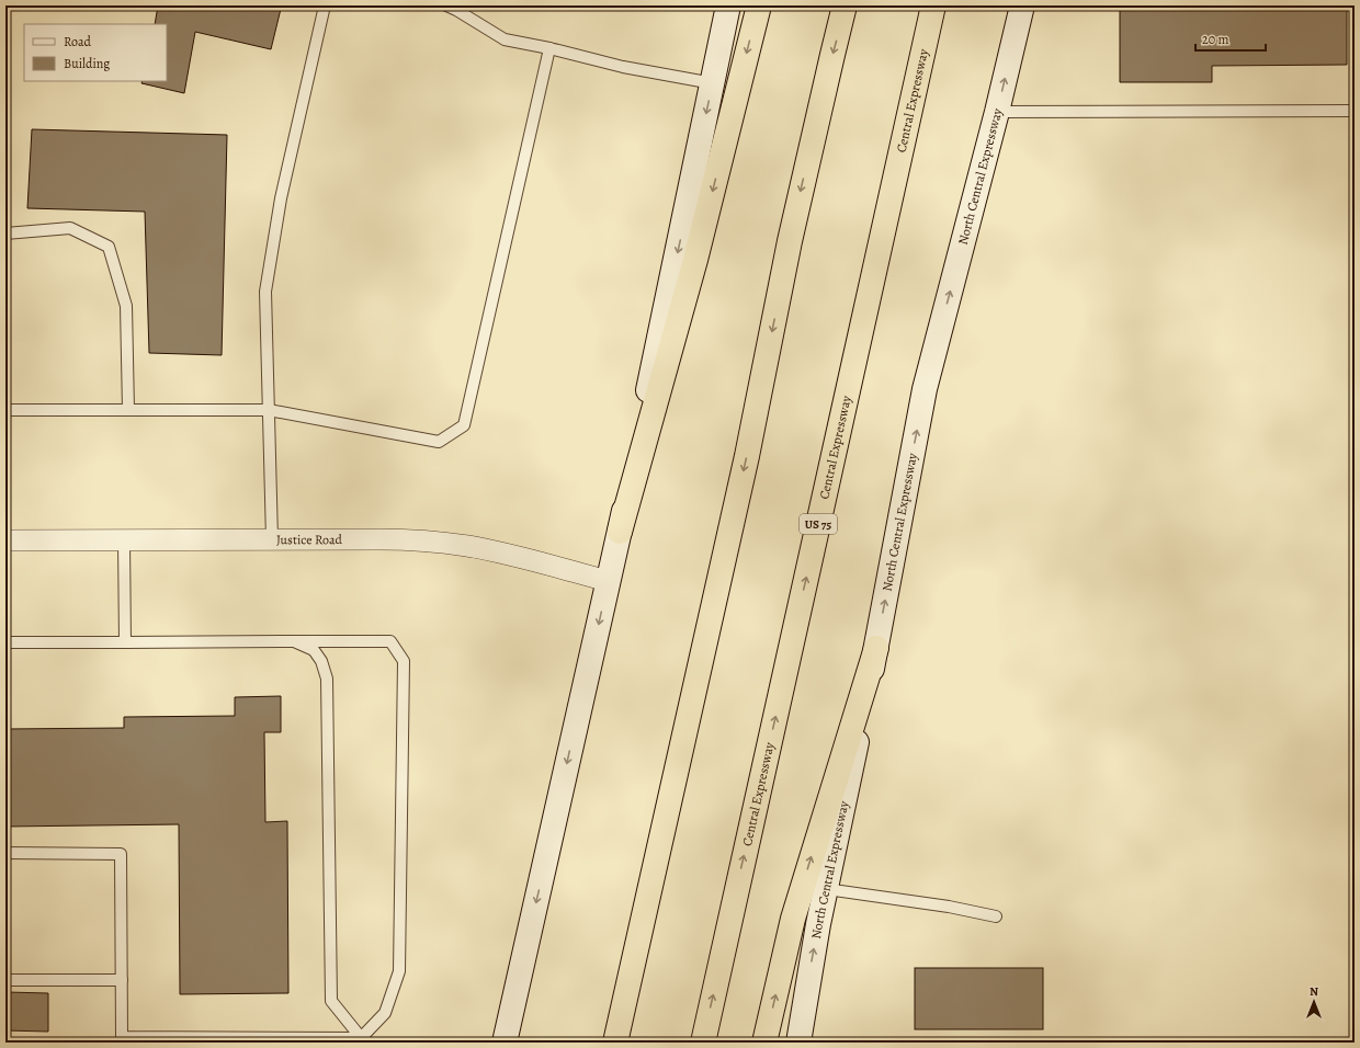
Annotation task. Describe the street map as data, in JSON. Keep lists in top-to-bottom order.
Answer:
{
  "streets": {
    "highway": ["Central Expressway", "US 75"],
    "main road": ["North Central Expressway"],
    "street": ["Justice Road"]
  },
  "one_way": ["North Central Expressway"],
  "legend": ["Road", "Building"],
  "scale_bar": "20 m",
  "north": "top"
}
